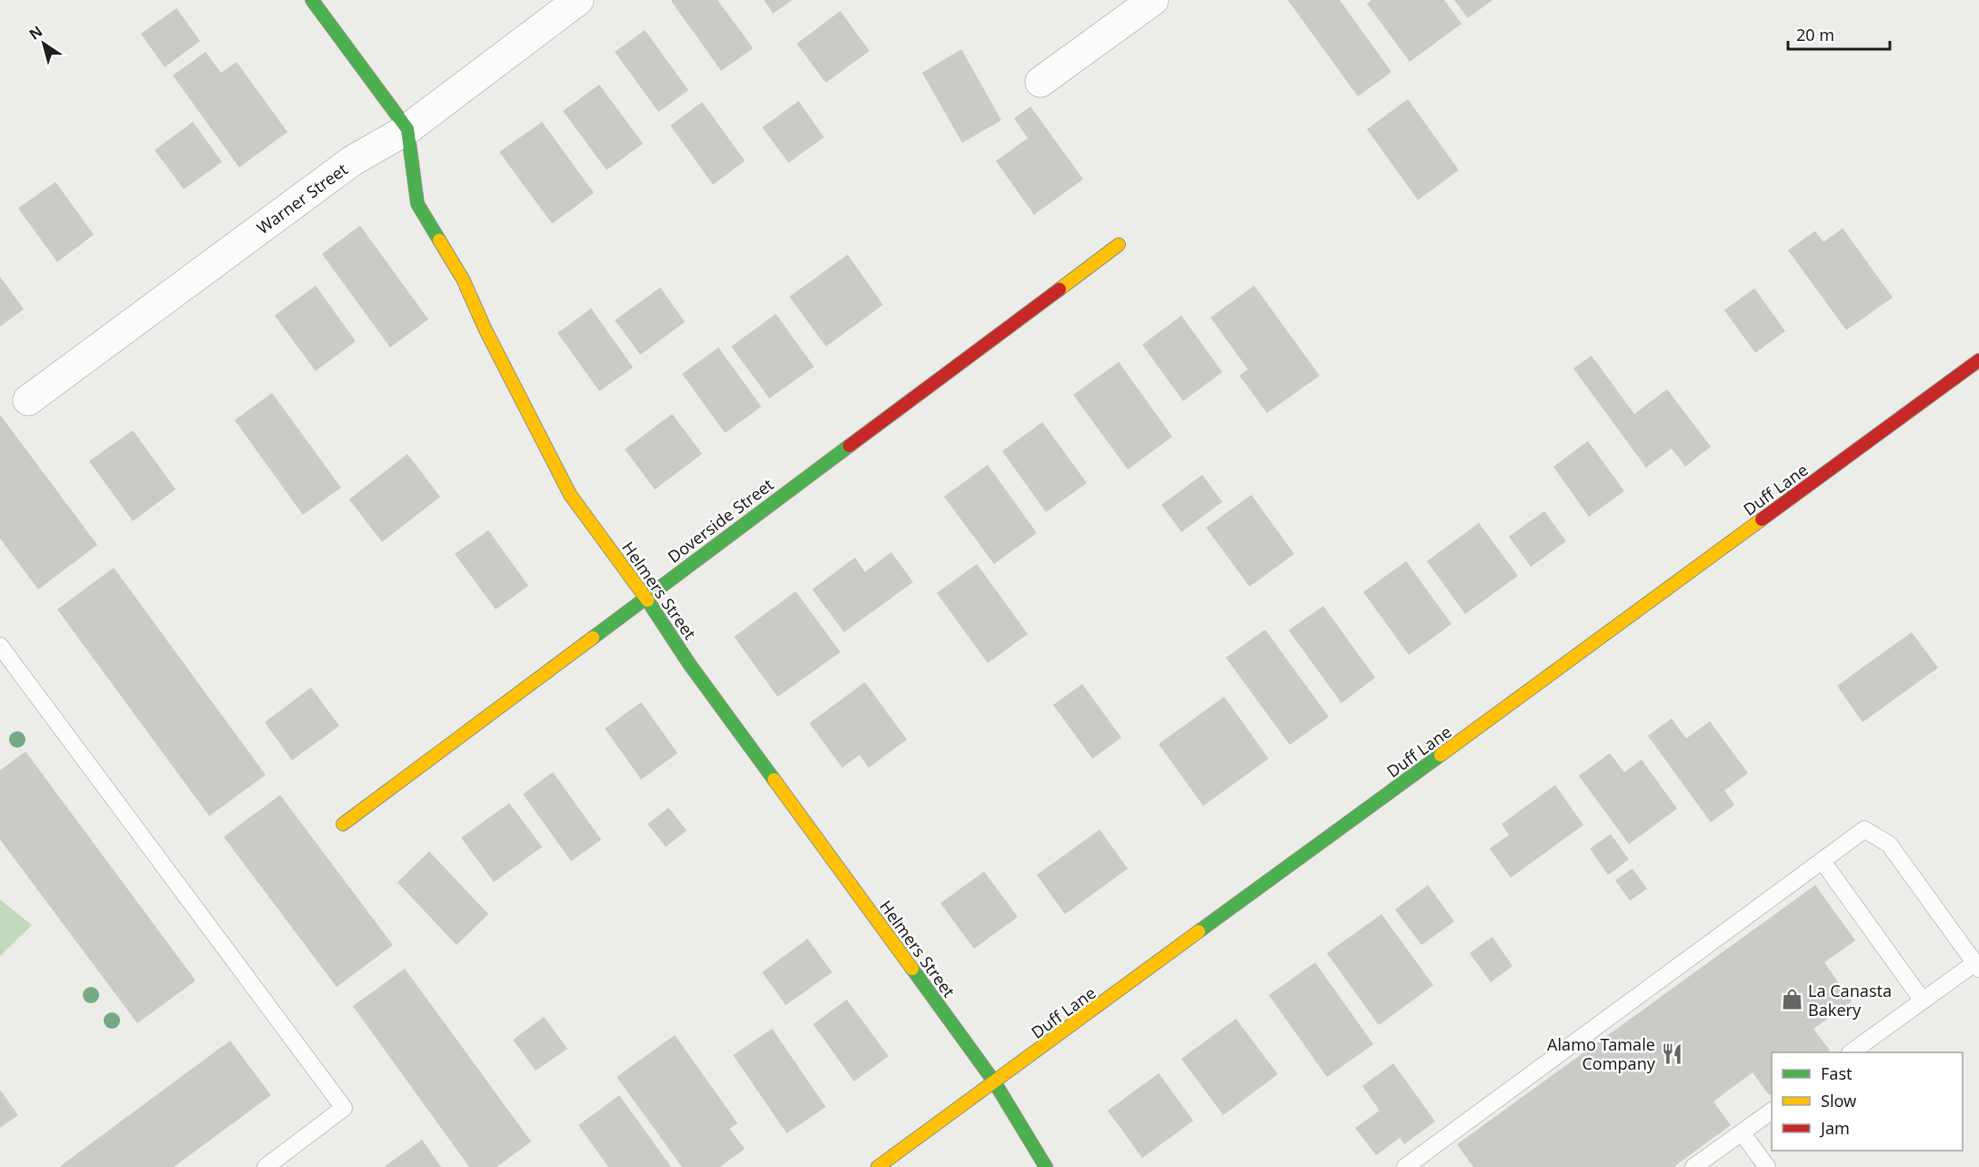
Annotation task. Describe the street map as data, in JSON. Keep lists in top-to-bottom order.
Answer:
{
  "streets": {
    "street": [
      "Warner Street",
      "Duff Lane",
      "Doverside Street",
      "Helmers Street"
    ]
  },
  "crossings": [
    ["Warner Street", "Helmers Street"],
    ["Duff Lane", "Helmers Street"],
    ["Doverside Street", "Helmers Street"]
  ],
  "places": {
    "shop": ["La Canasta Bakery"],
    "restaurant": ["Alamo Tamale Company"]
  },
  "legend": ["Fast", "Slow", "Jam"],
  "scale_bar": "20 m",
  "north": "top left"
}
